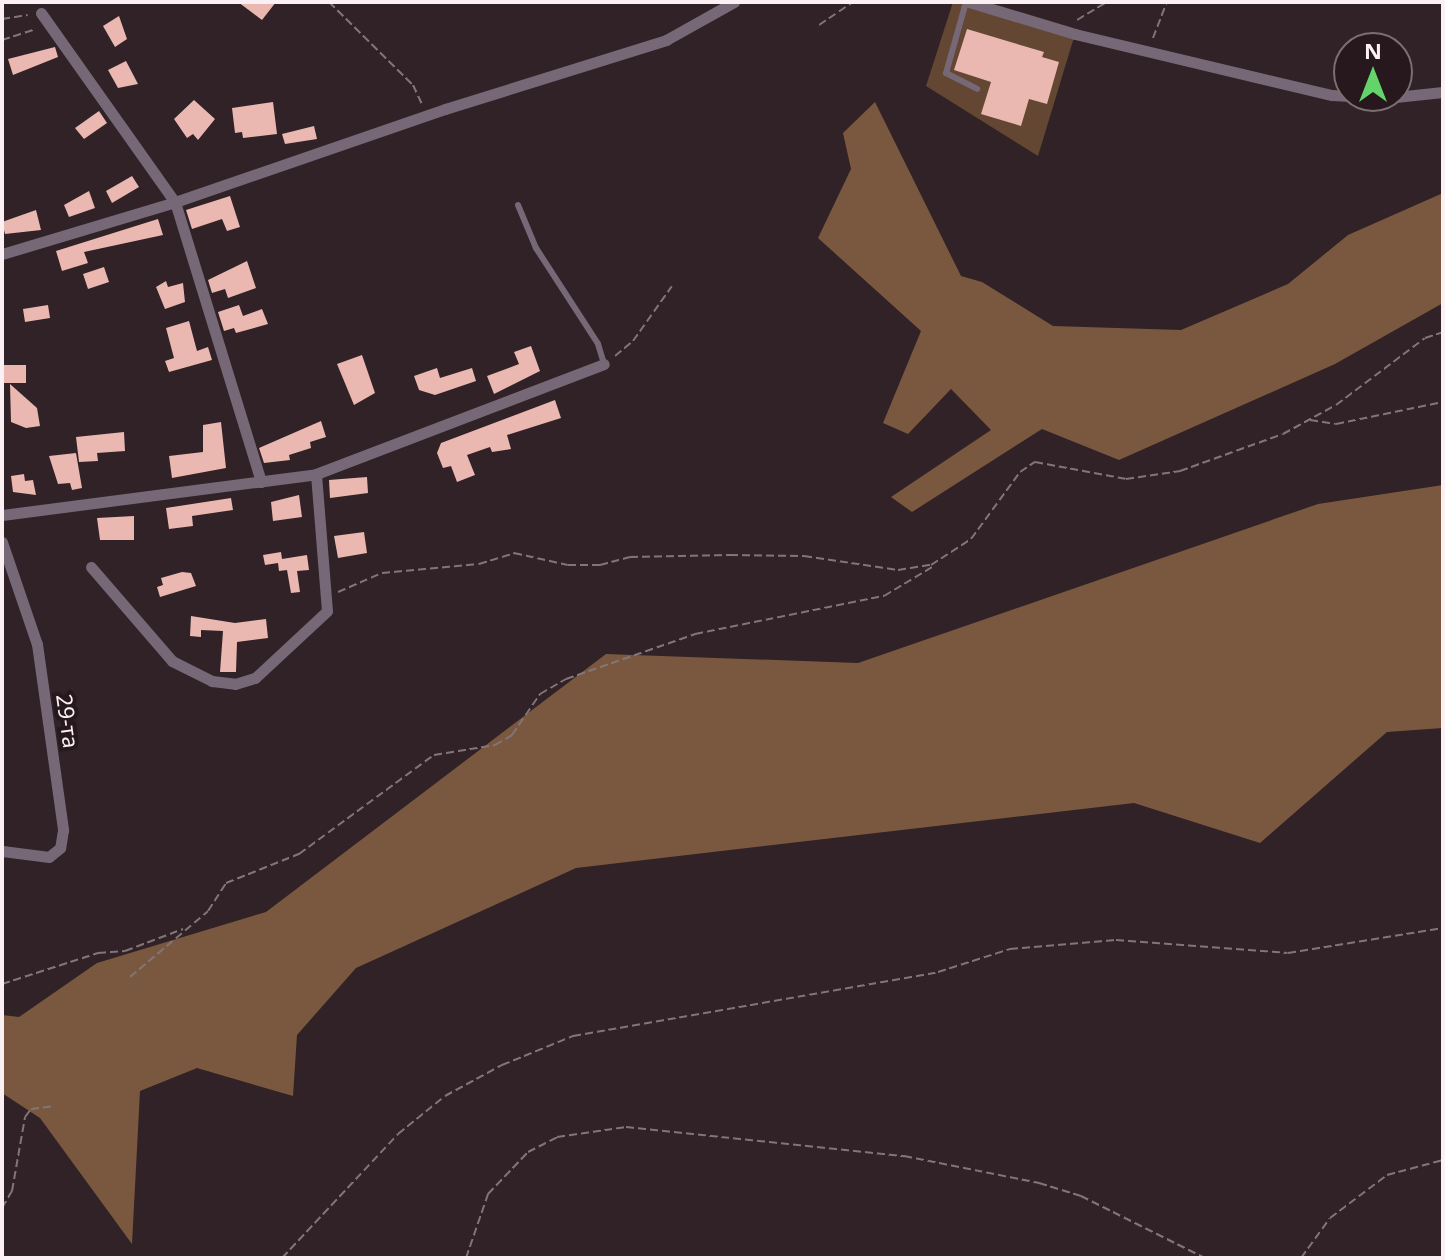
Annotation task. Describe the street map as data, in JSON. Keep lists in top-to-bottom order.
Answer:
{
  "streets": {
    "street": ["29-та"]
  },
  "north": "top"
}
